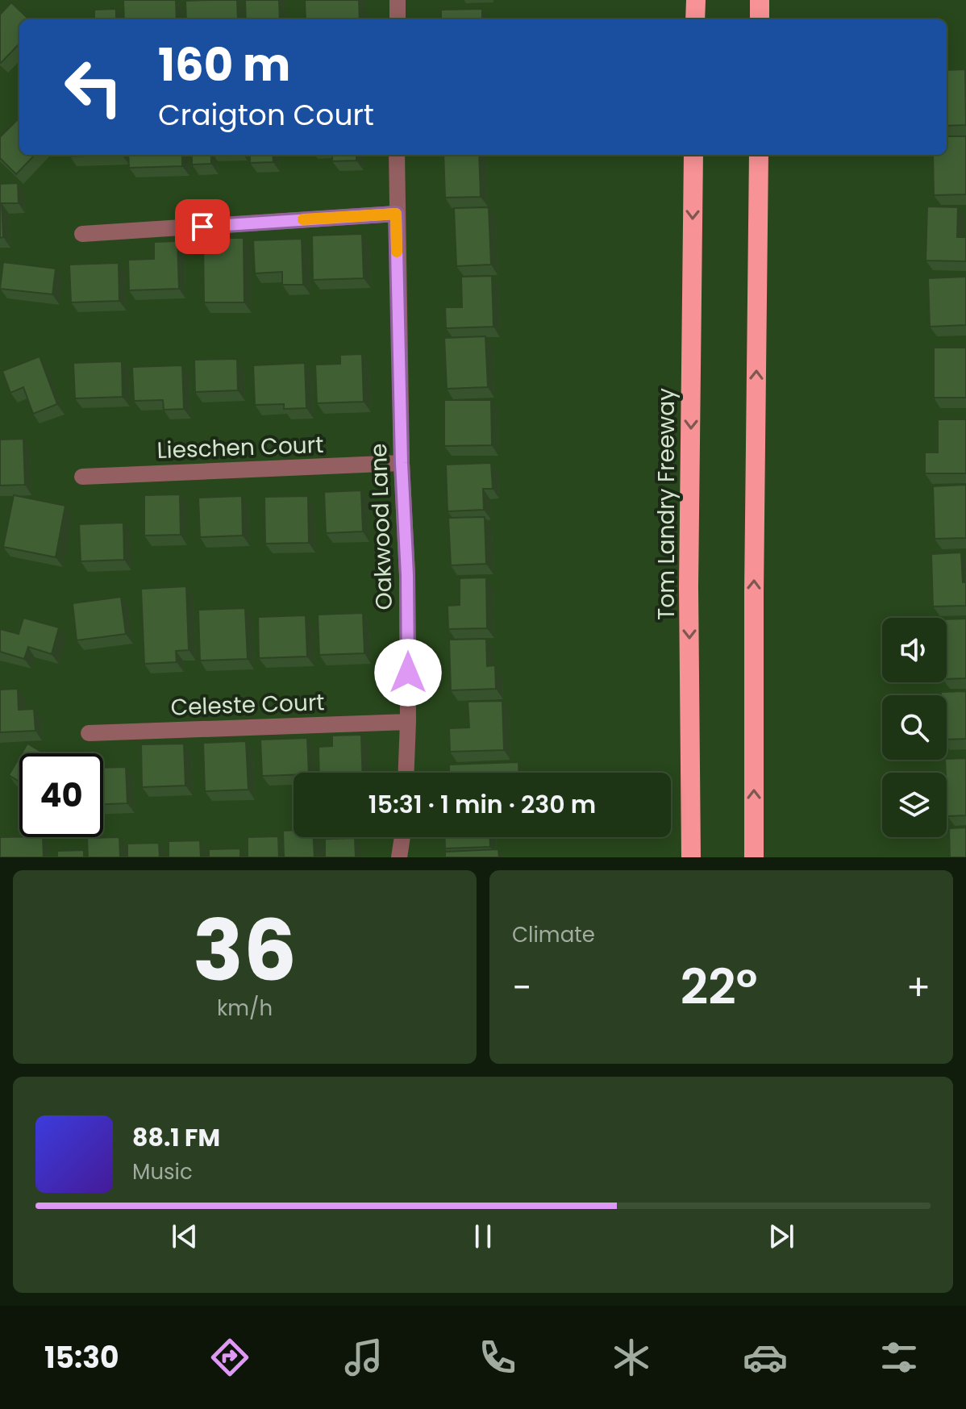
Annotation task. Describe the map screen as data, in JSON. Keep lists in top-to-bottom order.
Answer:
{
  "streets": {
    "highway": ["Tom Landry Freeway"],
    "street": ["Lieschen Court", "Oakwood Lane", "Celeste Court"]
  },
  "crossings": [
    ["Lieschen Court", "Oakwood Lane"],
    ["Oakwood Lane", "Celeste Court"]
  ],
  "page": {
    "turn": ["160 m", "Craigton Court"],
    "limit": "40",
    "trip": "15:31 · 1 min · 230 m",
    "tile": [
      ["36", "km/h"],
      "Climate"
    ],
    "heat": ["−", "22°", "+"],
    "song": ["88.1 FM", "Music"],
    "tabs": "15:30"
  }
}
